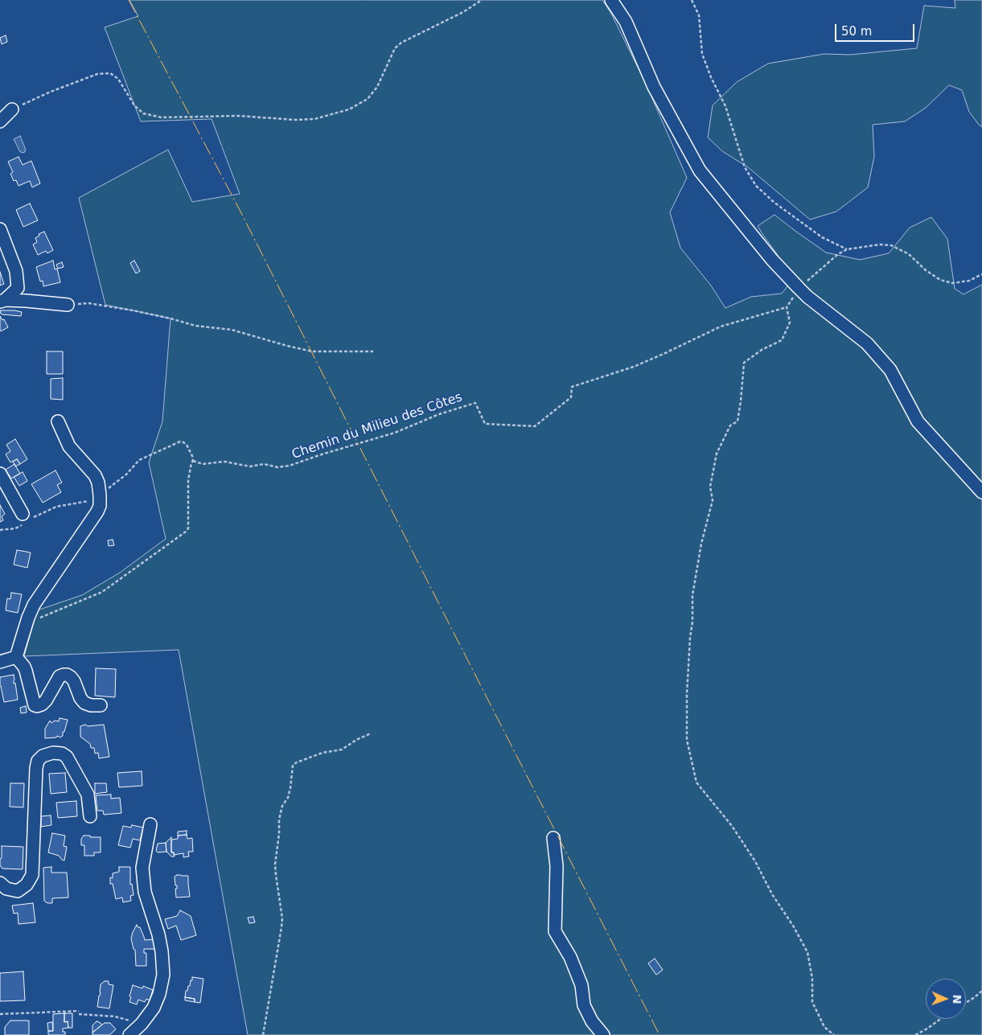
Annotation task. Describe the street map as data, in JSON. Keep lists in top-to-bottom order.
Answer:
{
  "streets": {
    "path": ["Chemin du Milieu des Côtes"]
  },
  "scale_bar": "50 m",
  "north": "right"
}
